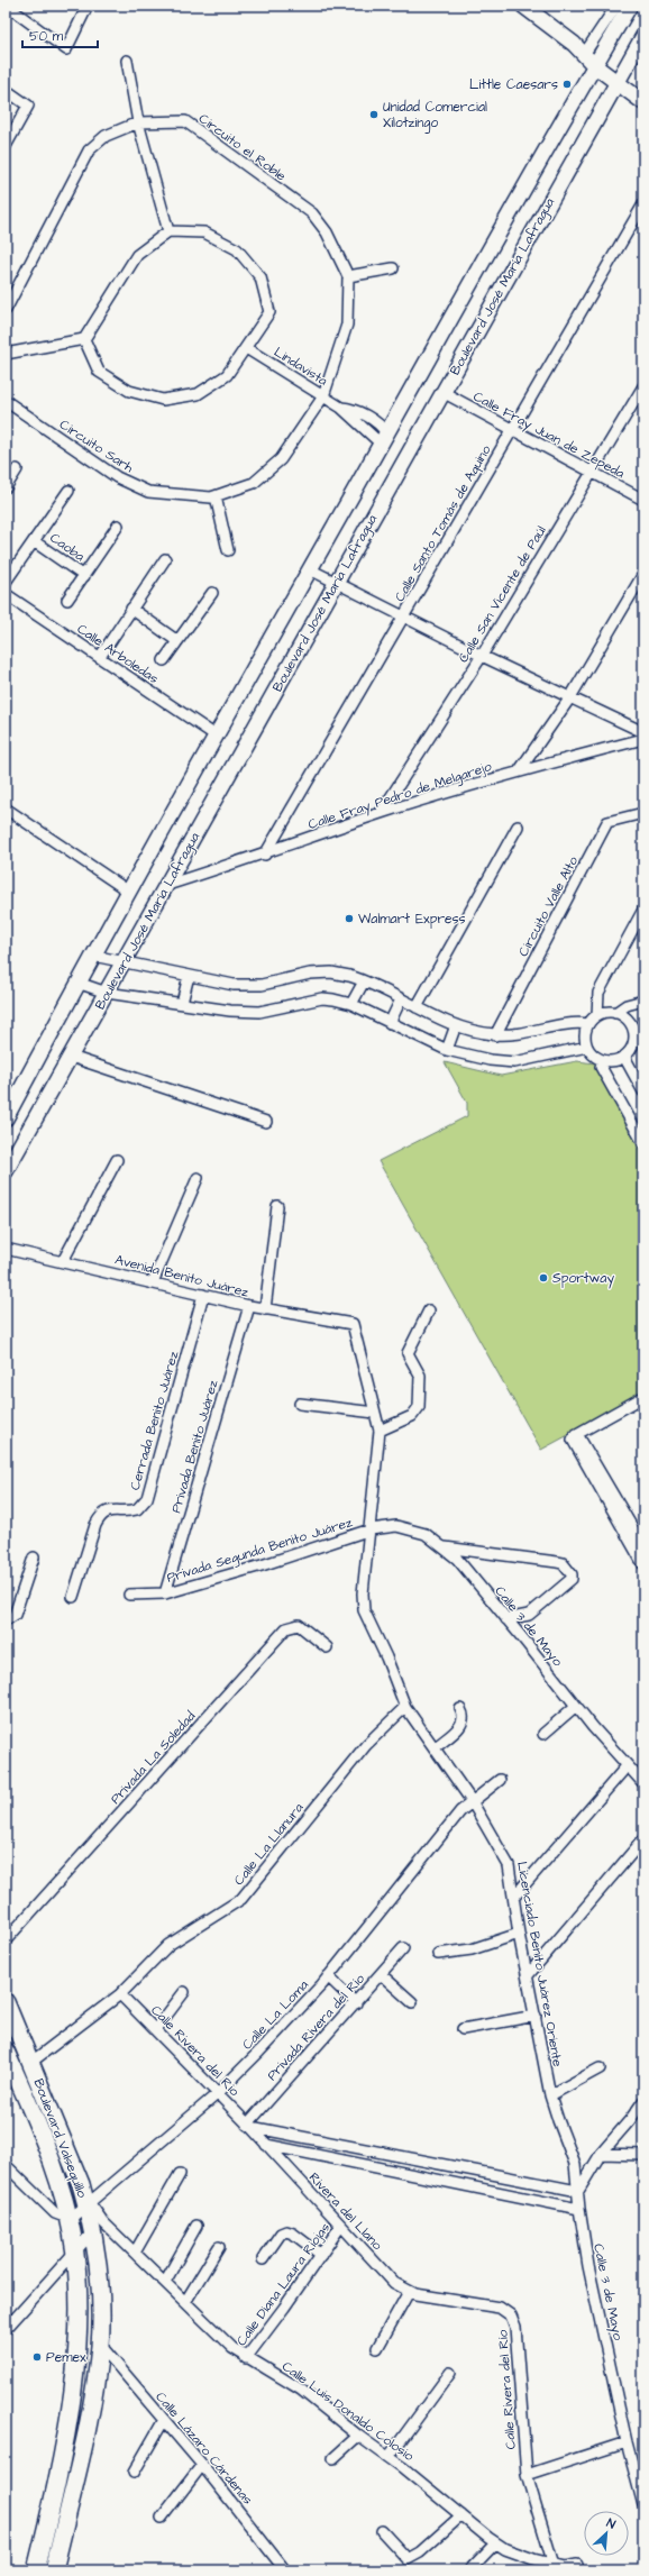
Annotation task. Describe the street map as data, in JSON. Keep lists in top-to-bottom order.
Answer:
{
  "streets": {
    "main road": ["Boulevard José María Lafragua", "Boulevard Valsequillo"],
    "street": [
      "Circuito el Roble",
      "Lindavista",
      "Calle Fray Juan de Zepeda",
      "Circuito Sarh",
      "Calle Santo Tomás de Aquino",
      "Caoba",
      "Calle San Vicente de Paúl",
      "Calle Arboledas",
      "Calle Fray Pedro de Melgarejo",
      "Circuito Valle Alto",
      "Avenida Benito Juárez",
      "Cerrada Benito Juárez",
      "Privada Benito Juárez",
      "Privada Segunda Benito Juárez",
      "Calle 3 de Mayo",
      "Privada La Soledad",
      "Calle La Llanura",
      "Licenciado Benito Juárez Oriente",
      "Calle La Loma",
      "Privada Rivera del Río",
      "Calle Rivera del Río",
      "Rivera del Llano",
      "Calle Diana Laura Riojas",
      "Calle Luis Donaldo Colosio",
      "Calle Lázaro Cárdenas"
    ]
  },
  "crossings": [
    ["Circuito el Roble", "Lindavista"],
    ["Circuito el Roble", "Circuito Sarh"],
    ["Boulevard José María Lafragua", "Calle Fray Juan de Zepeda"],
    ["Boulevard José María Lafragua", "Calle Fray Pedro de Melgarejo"],
    ["Lindavista", "Circuito Sarh"],
    ["Calle Fray Juan de Zepeda", "Calle Santo Tomás de Aquino"],
    ["Calle Fray Juan de Zepeda", "Calle San Vicente de Paúl"],
    ["Calle Santo Tomás de Aquino", "Calle Fray Pedro de Melgarejo"],
    ["Calle San Vicente de Paúl", "Calle Fray Pedro de Melgarejo"],
    ["Avenida Benito Juárez", "Cerrada Benito Juárez"],
    ["Avenida Benito Juárez", "Privada Benito Juárez"],
    ["Avenida Benito Juárez", "Licenciado Benito Juárez Oriente"],
    ["Privada Benito Juárez", "Privada Segunda Benito Juárez"],
    ["Privada Segunda Benito Juárez", "Calle 3 de Mayo"],
    ["Privada Segunda Benito Juárez", "Licenciado Benito Juárez Oriente"],
    ["Calle 3 de Mayo", "Licenciado Benito Juárez Oriente"],
    ["Calle La Llanura", "Licenciado Benito Juárez Oriente"],
    ["Calle La Llanura", "Calle Rivera del Río"],
    ["Calle La Llanura", "Boulevard Valsequillo"],
    ["Licenciado Benito Juárez Oriente", "Calle La Loma"],
    ["Calle La Loma", "Calle Rivera del Río"],
    ["Calle La Loma", "Boulevard Valsequillo"],
    ["Privada Rivera del Río", "Calle Rivera del Río"],
    ["Calle Rivera del Río", "Rivera del Llano"],
    ["Calle Rivera del Río", "Calle Luis Donaldo Colosio"],
    ["Boulevard Valsequillo", "Calle Luis Donaldo Colosio"],
    ["Boulevard Valsequillo", "Calle Lázaro Cárdenas"],
    ["Rivera del Llano", "Calle Diana Laura Riojas"],
    ["Calle Diana Laura Riojas", "Calle Luis Donaldo Colosio"]
  ],
  "places": [
    "Little Caesars",
    "Unidad Comercial Xilotzingo",
    "Walmart Express",
    "Sportway",
    "Pemex"
  ],
  "scale_bar": "50 m",
  "north": "top right"
}
